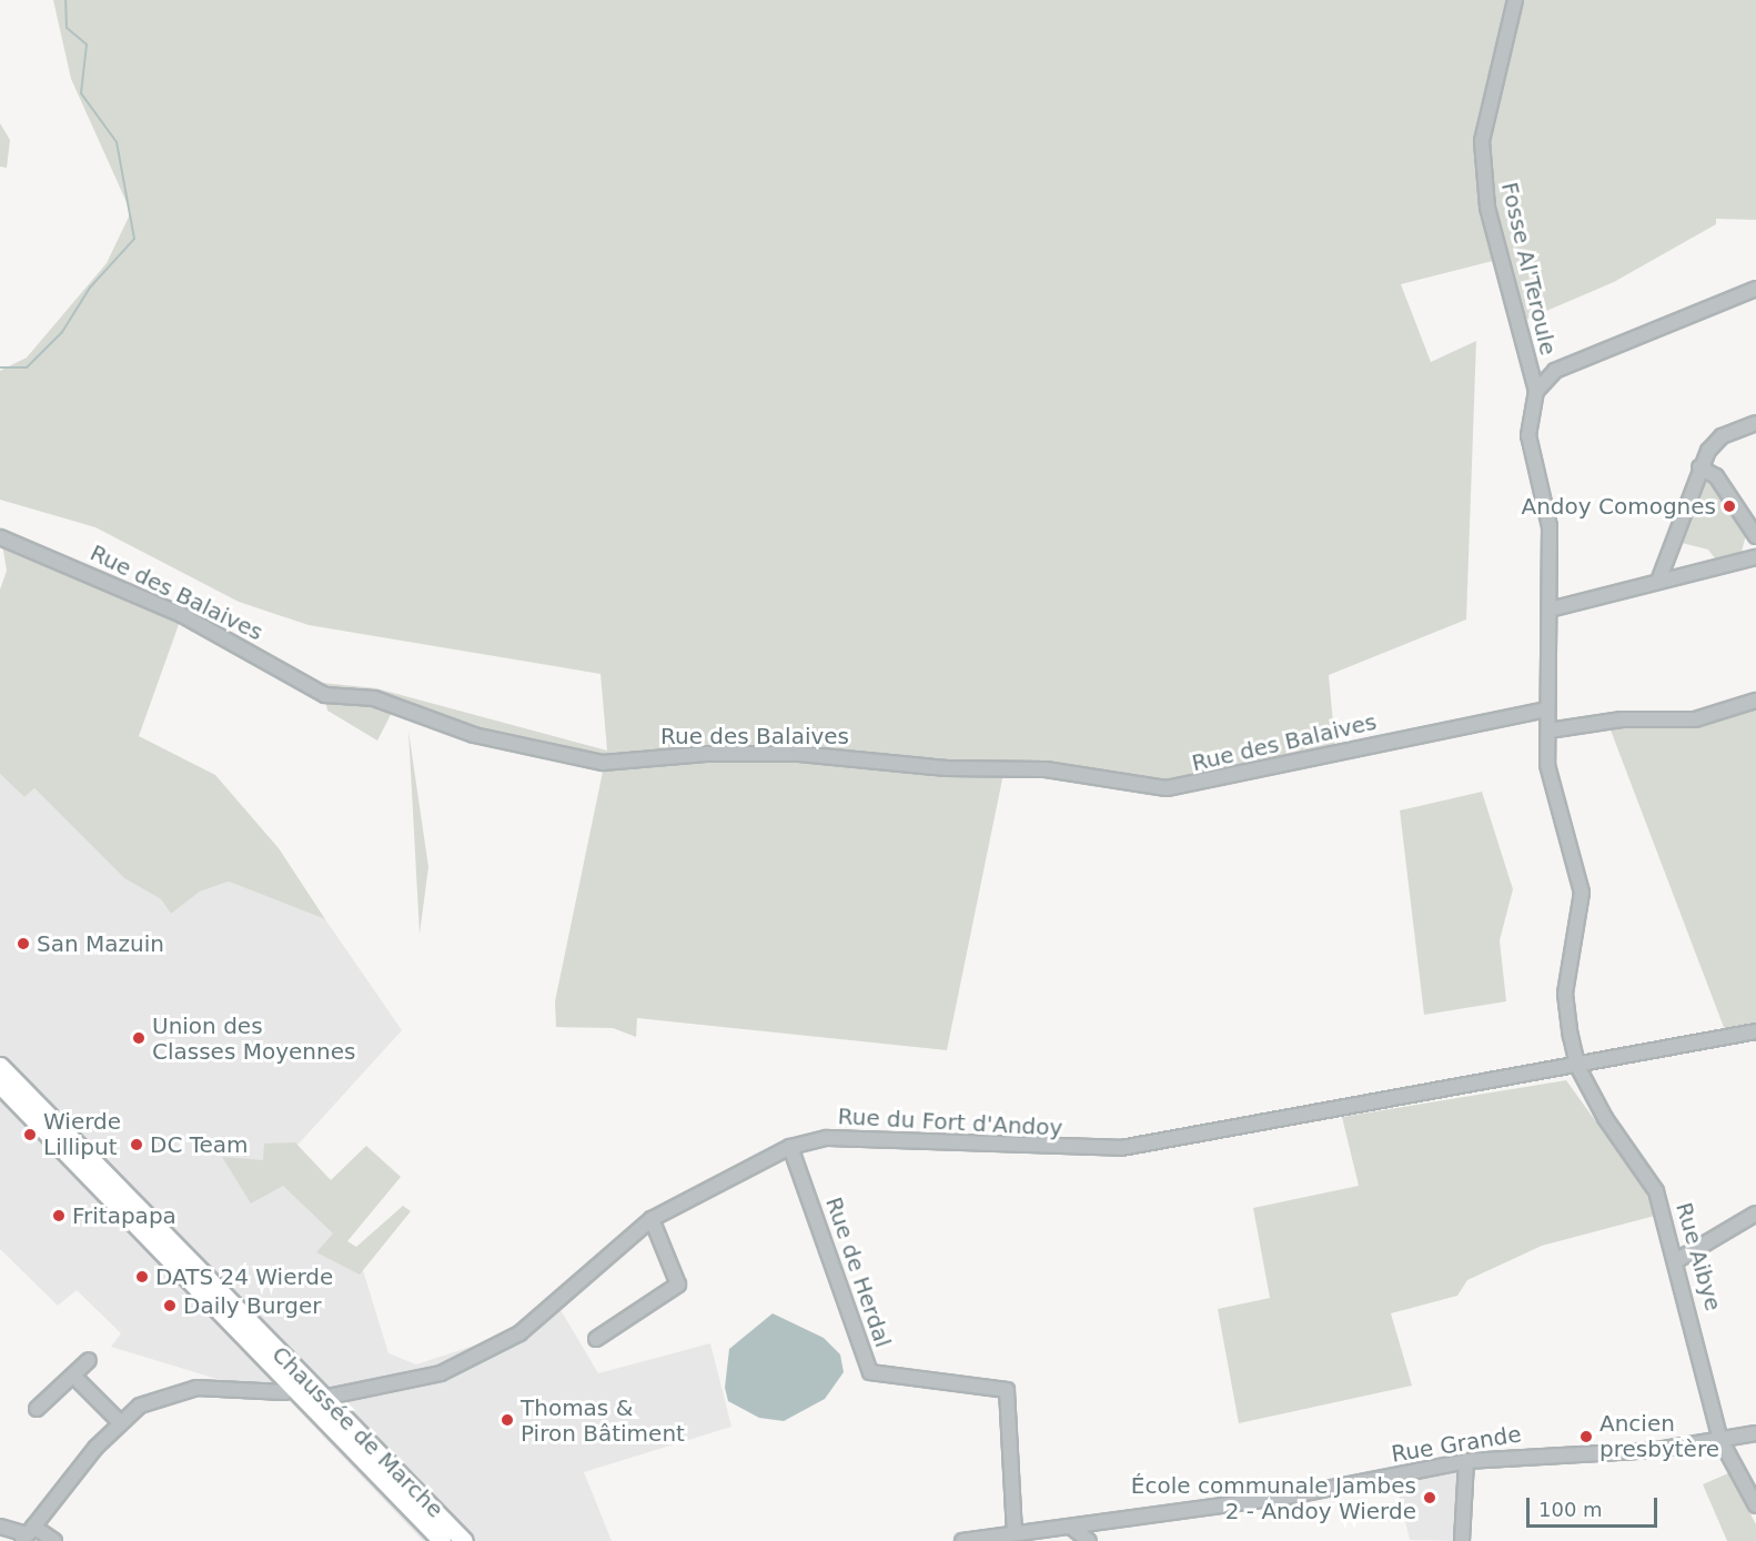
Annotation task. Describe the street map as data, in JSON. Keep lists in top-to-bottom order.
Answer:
{
  "streets": {
    "main road": ["Chaussée de Marche"],
    "street": [
      "Fosse Al'Teroule",
      "Rue des Balaives",
      "Rue du Fort d'Andoy",
      "Rue Aibye",
      "Rue de Herdal",
      "Rue Grande"
    ]
  },
  "crossings": [
    ["Rue du Fort d'Andoy", "Rue Aibye"],
    ["Rue du Fort d'Andoy", "Rue de Herdal"],
    ["Rue du Fort d'Andoy", "Chaussée de Marche"],
    ["Rue Aibye", "Rue Grande"],
    ["Rue de Herdal", "Rue Grande"]
  ],
  "places": [
    "Andoy Comognes",
    "San Mazuin",
    "Union des Classes Moyennes",
    "Wierde Lilliput",
    "DC Team",
    "Fritapapa",
    "DATS 24 Wierde",
    "Daily Burger",
    "Thomas & Piron Bâtiment",
    "Ancien presbytère",
    "École communale Jambes 2 - Andoy Wierde"
  ],
  "scale_bar": "100 m"
}
